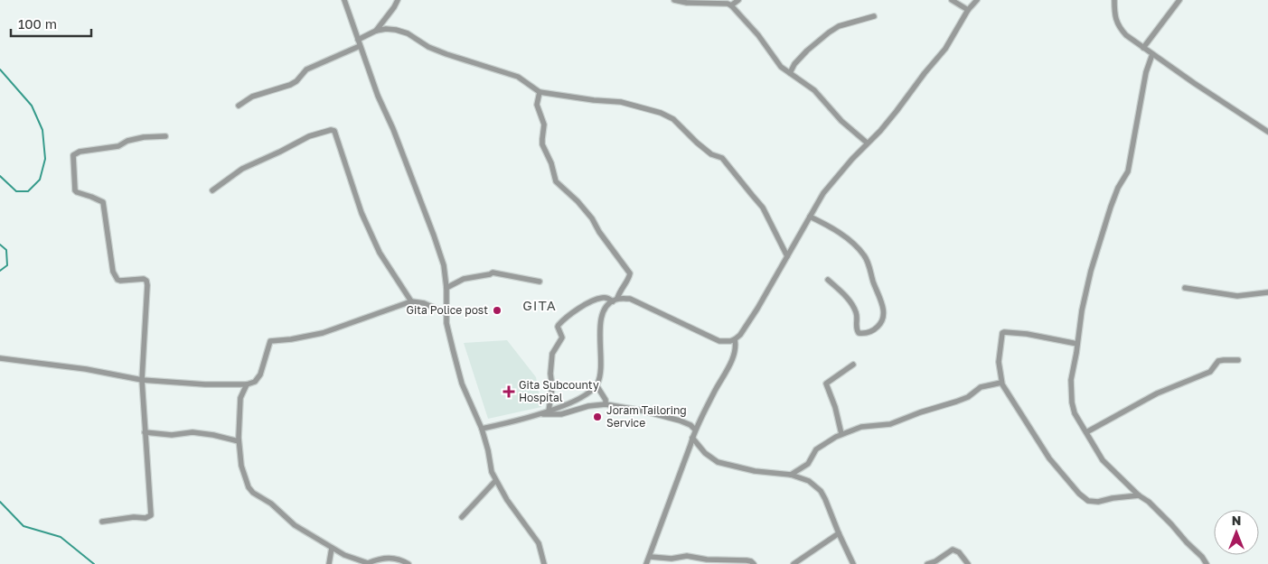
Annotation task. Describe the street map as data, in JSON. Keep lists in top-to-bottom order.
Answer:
{
  "districts": ["GITA"],
  "places": {
    "other": ["Gita Police post", "Joram Tailoring Service"],
    "health": ["Gita Subcounty Hospital"]
  },
  "scale_bar": "100 m",
  "north": "top"
}
